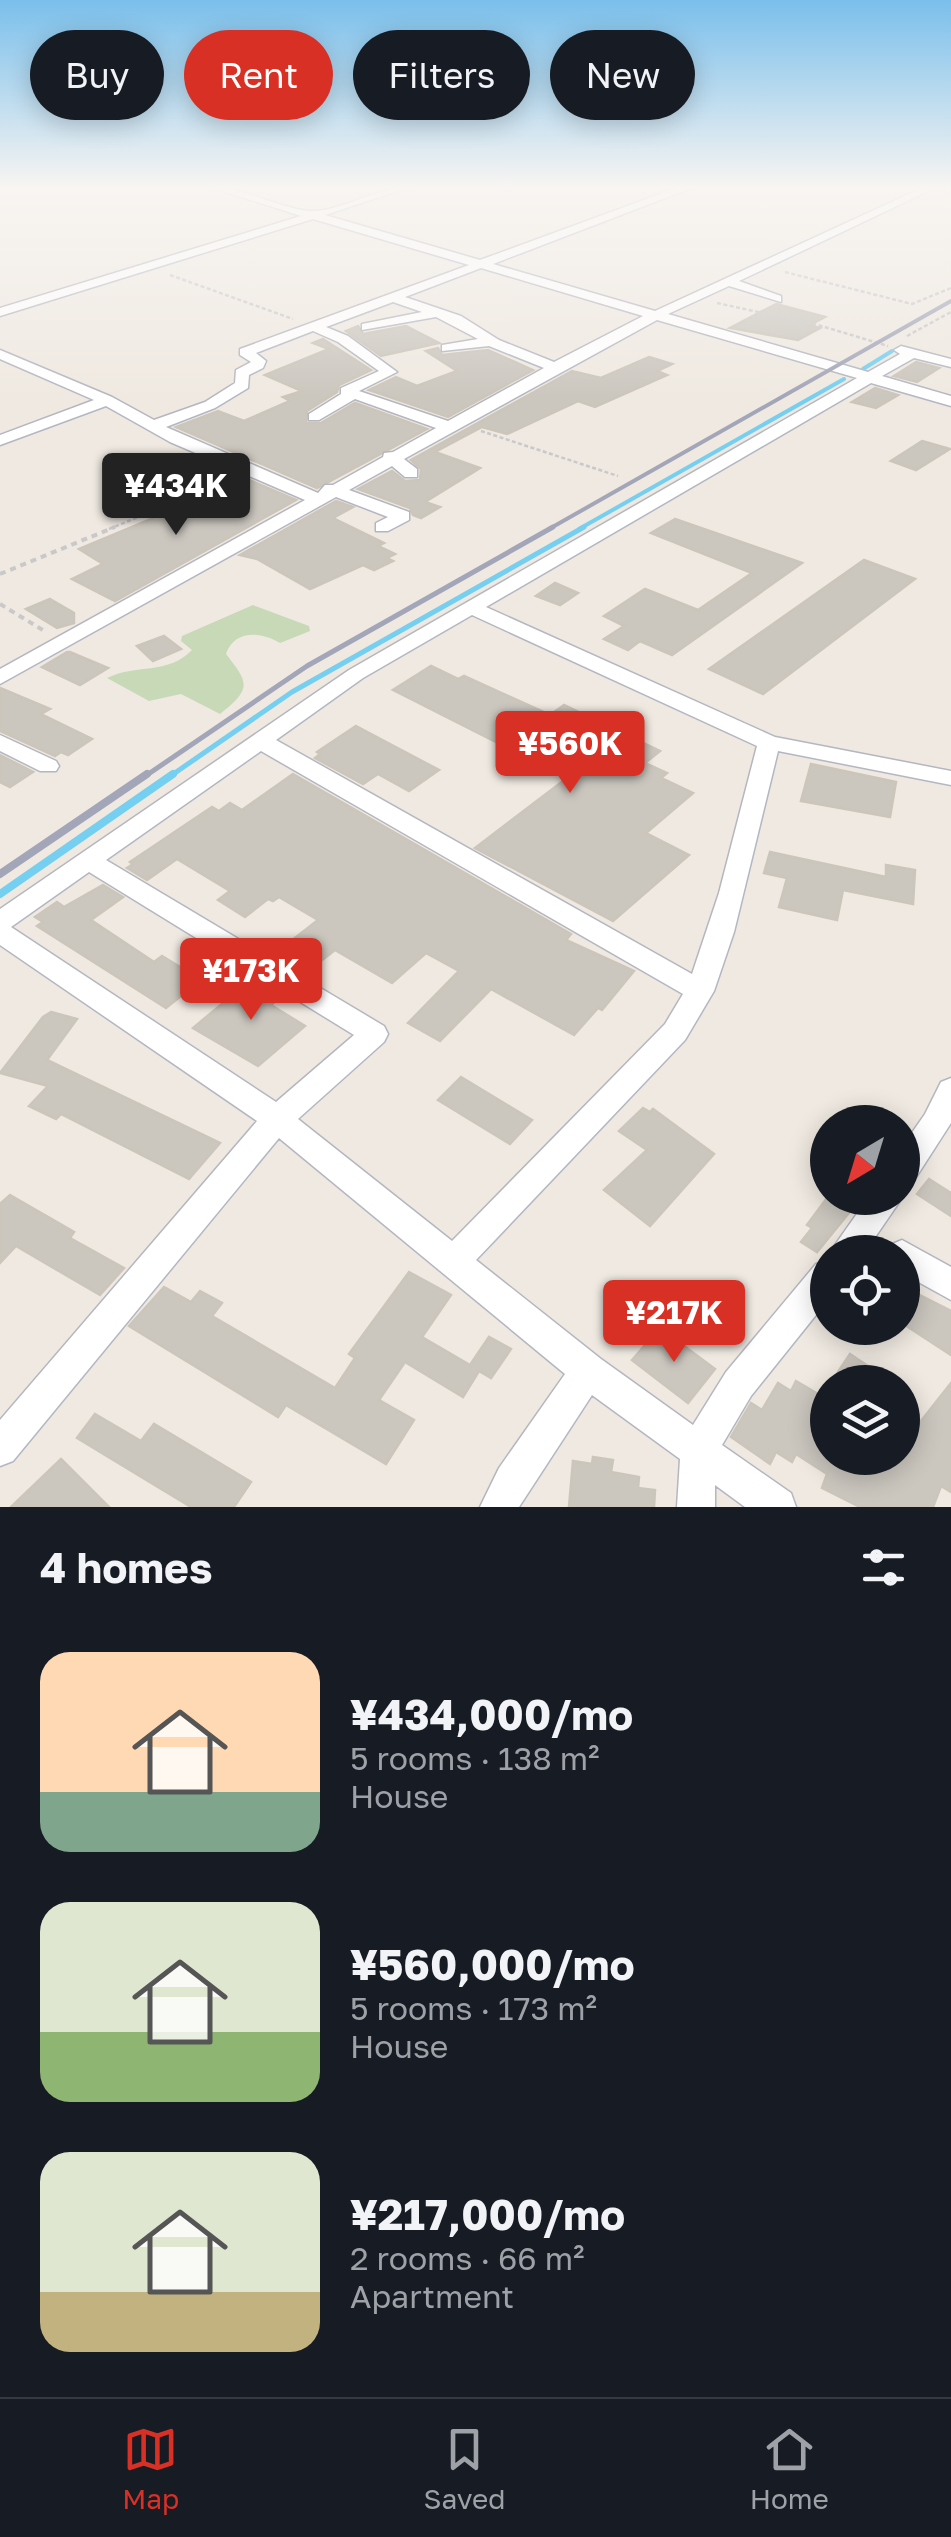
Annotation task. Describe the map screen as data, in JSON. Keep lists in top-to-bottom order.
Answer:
{
  "north": "bottom left",
  "page": {
    "chip": [
      "Buy",
      "Rent",
      "Filters",
      "New"
    ],
    "price": [
      "¥434K",
      "¥560K",
      "¥173K",
      "¥217K"
    ],
    "heading": "4 homes",
    "list": [
      {
        "name": "¥434,000/mo",
        "note": "5 rooms · 138 m² · House"
      },
      {
        "name": "¥560,000/mo",
        "note": "5 rooms · 173 m² · House"
      },
      {
        "name": "¥217,000/mo",
        "note": "2 rooms · 66 m² · Apartment"
      }
    ],
    "tabs": ["Map", "Saved", "Home"]
  }
}
